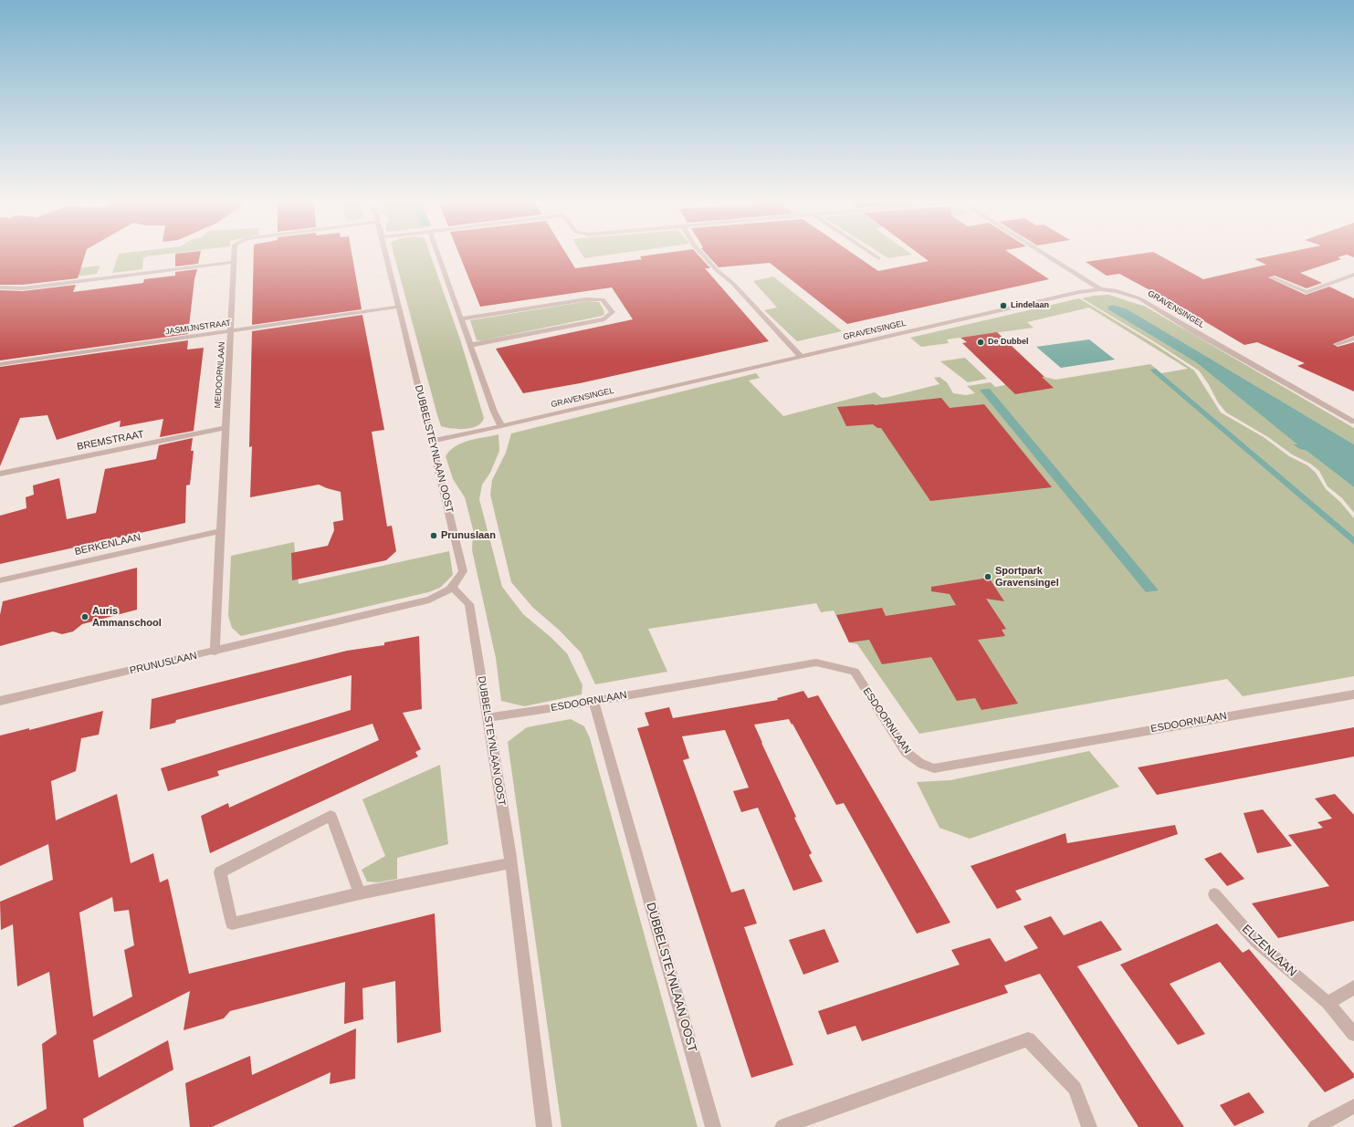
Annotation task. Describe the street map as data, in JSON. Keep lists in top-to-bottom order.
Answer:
{
  "streets": {
    "street": [
      "GRAVENSINGEL",
      "JASMIJNSTRAAT",
      "MEIDOORNLAAN",
      "BREMSTRAAT",
      "DUBBELSTEYNLAAN OOST",
      "BERKENLAAN",
      "PRUNUSLAAN",
      "ESDOORNLAAN",
      "ELZENLAAN"
    ]
  },
  "crossings": [
    ["GRAVENSINGEL", "DUBBELSTEYNLAAN OOST"],
    ["JASMIJNSTRAAT", "MEIDOORNLAAN"],
    ["JASMIJNSTRAAT", "DUBBELSTEYNLAAN OOST"],
    ["MEIDOORNLAAN", "BREMSTRAAT"],
    ["MEIDOORNLAAN", "BERKENLAAN"],
    ["MEIDOORNLAAN", "PRUNUSLAAN"],
    ["DUBBELSTEYNLAAN OOST", "PRUNUSLAAN"],
    ["DUBBELSTEYNLAAN OOST", "ESDOORNLAAN"]
  ],
  "places": [
    "Lindelaan",
    "De Dubbel",
    "Prunuslaan",
    "Sportpark Gravensingel",
    "Auris Ammanschool"
  ]
}
